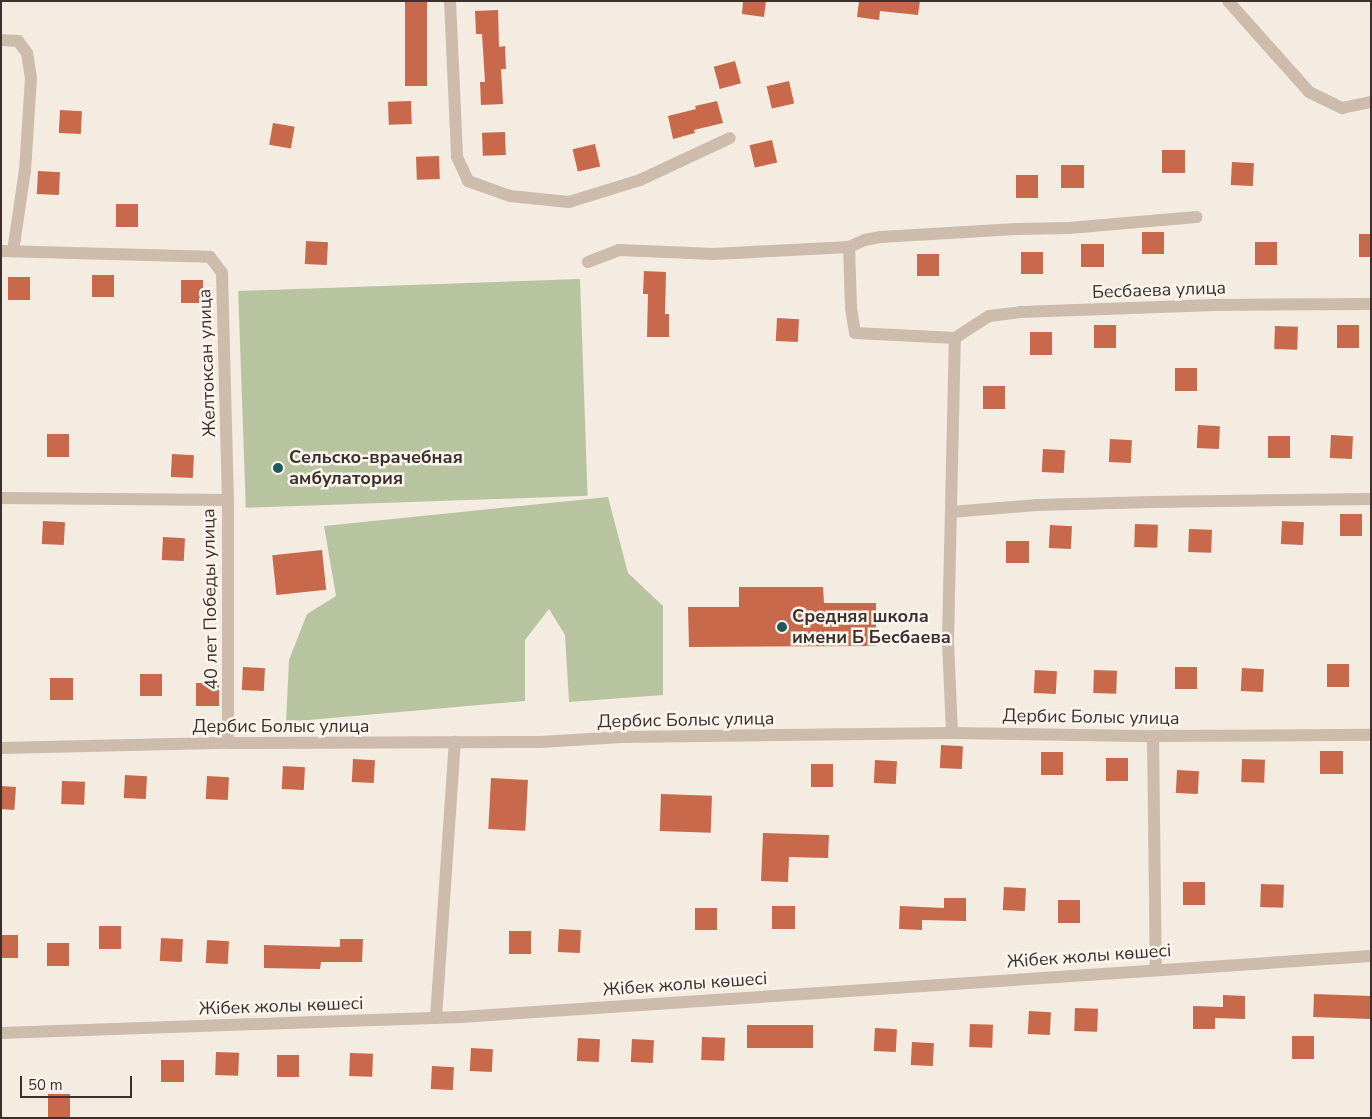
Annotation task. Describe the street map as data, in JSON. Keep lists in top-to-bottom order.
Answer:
{
  "streets": {
    "street": [
      "Бесбаева улица",
      "Желтоксан улица",
      "40 лет Победы улица",
      "Дербис Болыс улица",
      "Жібек жолы көшесі"
    ]
  },
  "crossings": [
    ["Желтоксан улица", "40 лет Победы улица"],
    ["40 лет Победы улица", "Дербис Болыс улица"]
  ],
  "places": ["Сельско-врачебная амбулатория", "Средняя школа имени Б Бесбаева"],
  "scale_bar": "50 m"
}
